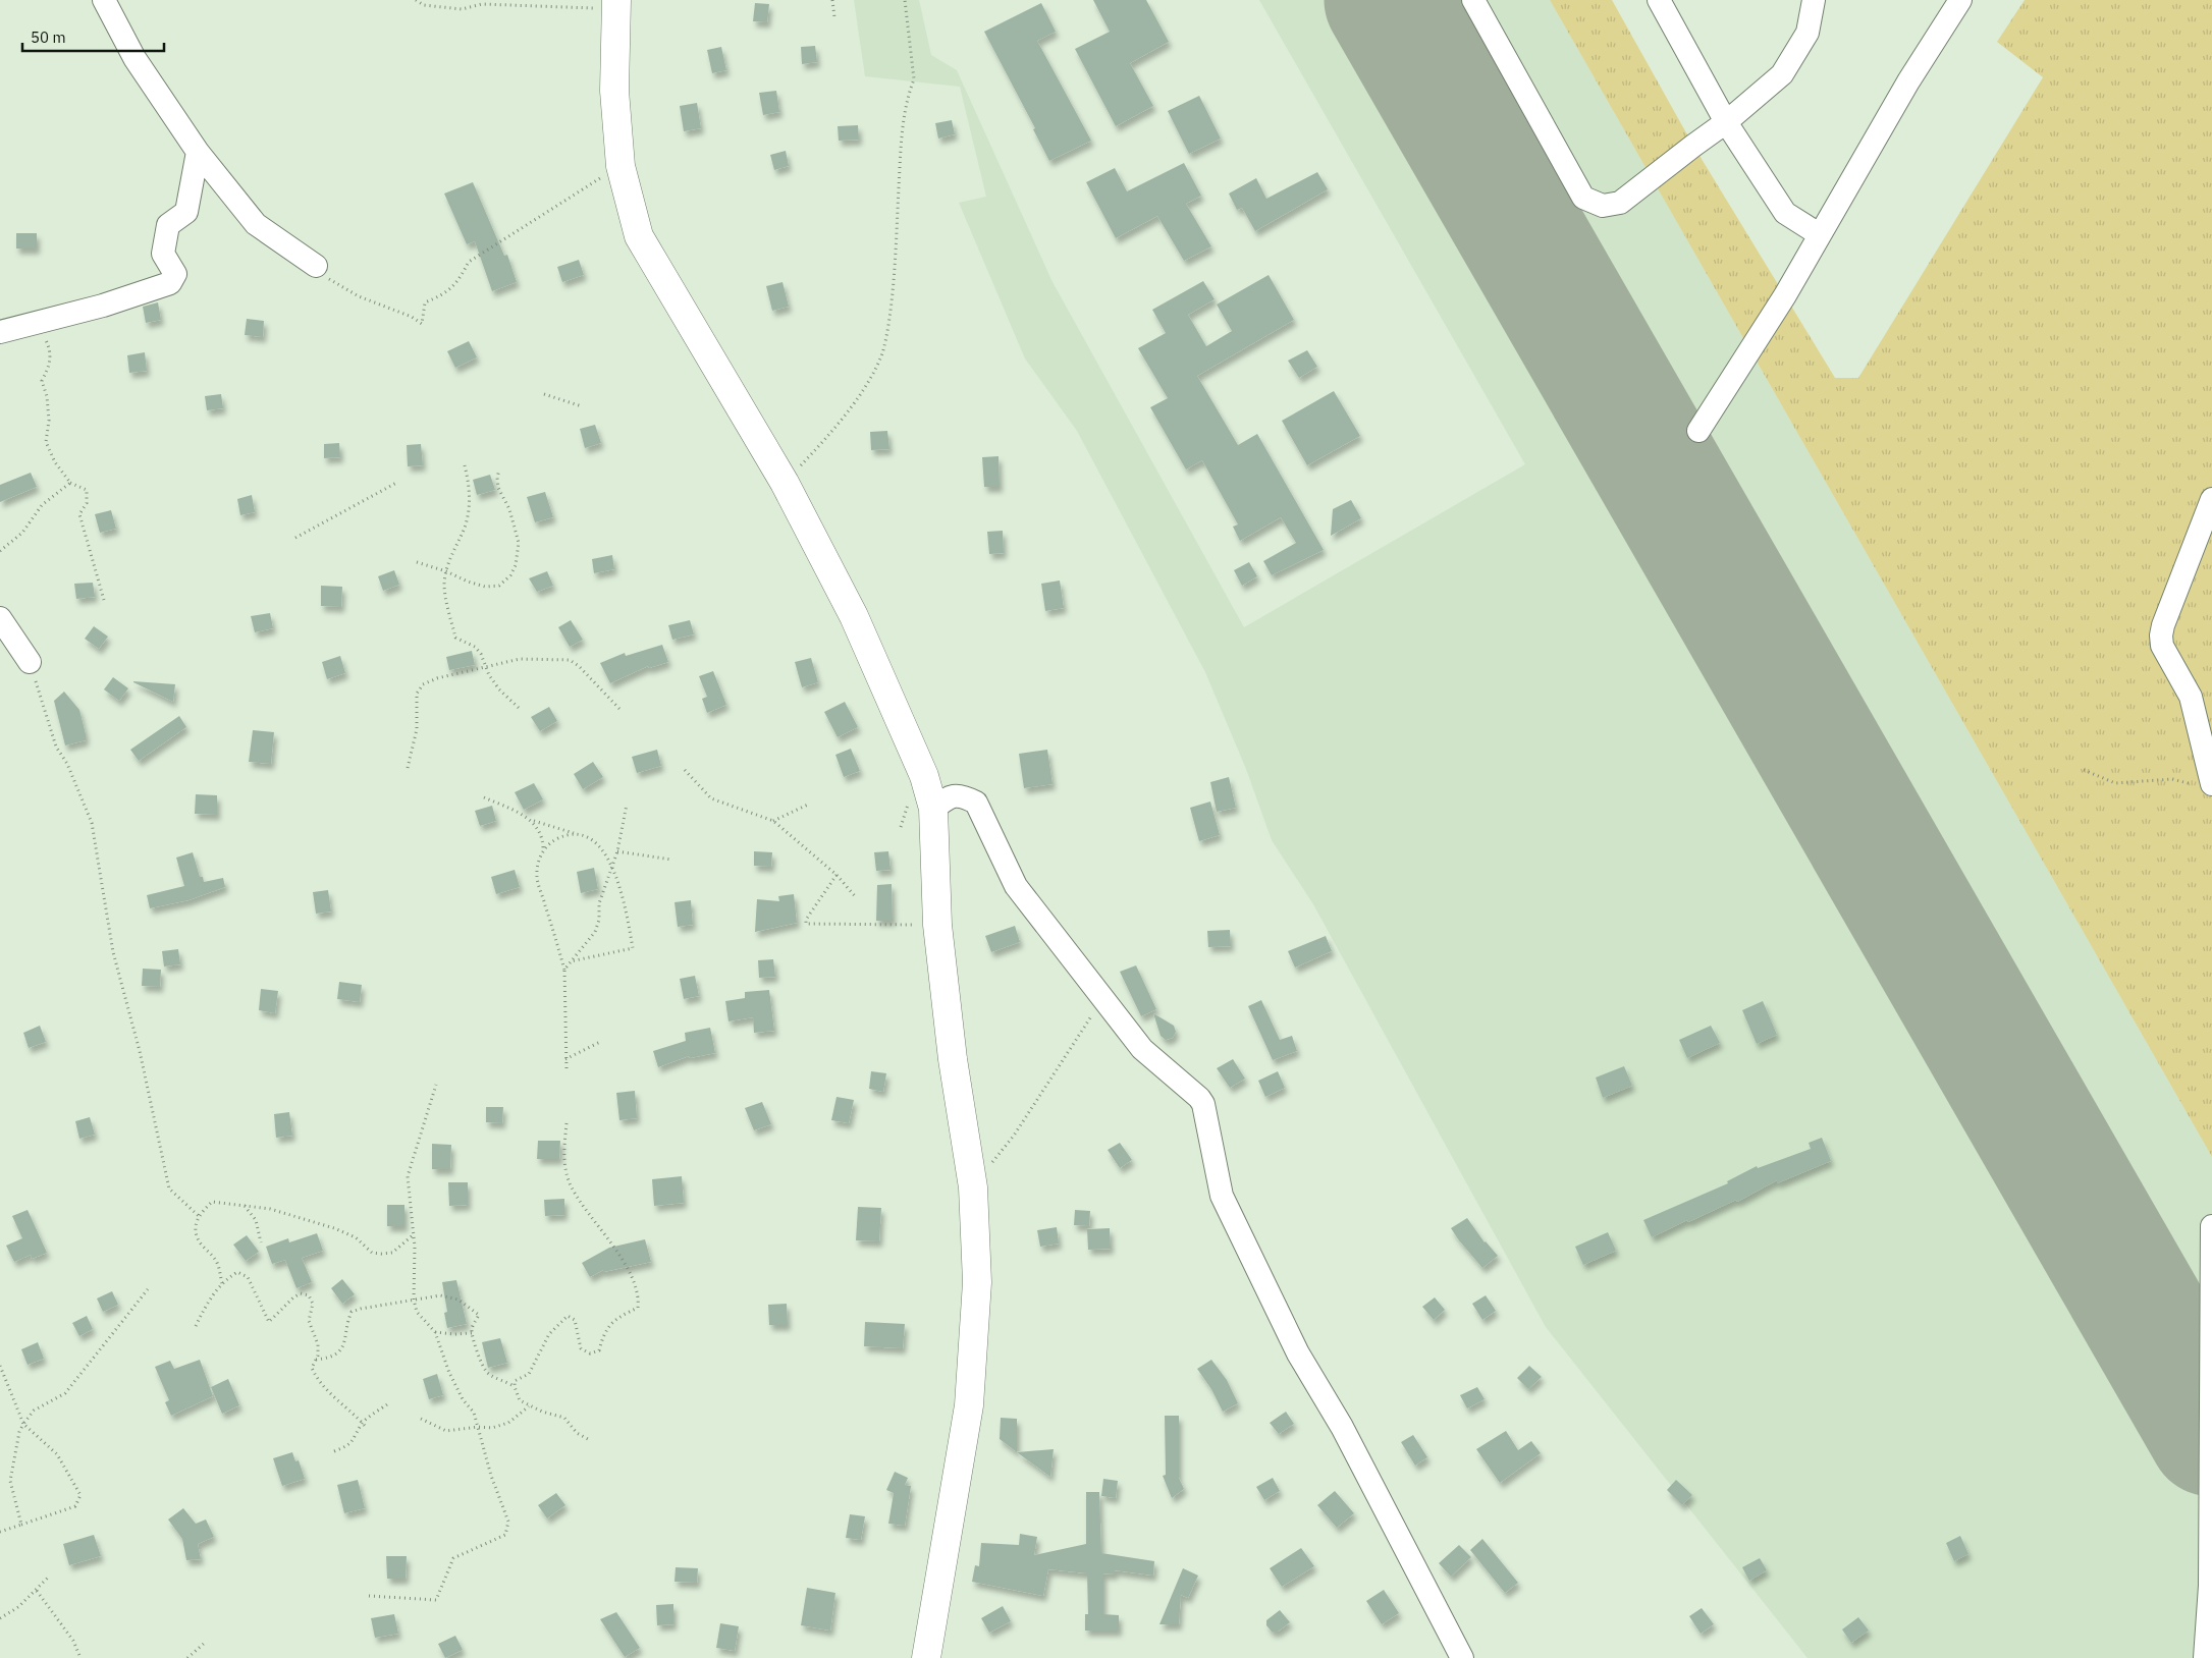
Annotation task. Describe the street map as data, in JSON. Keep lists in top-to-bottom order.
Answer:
{
  "scale_bar": "50 m"
}
